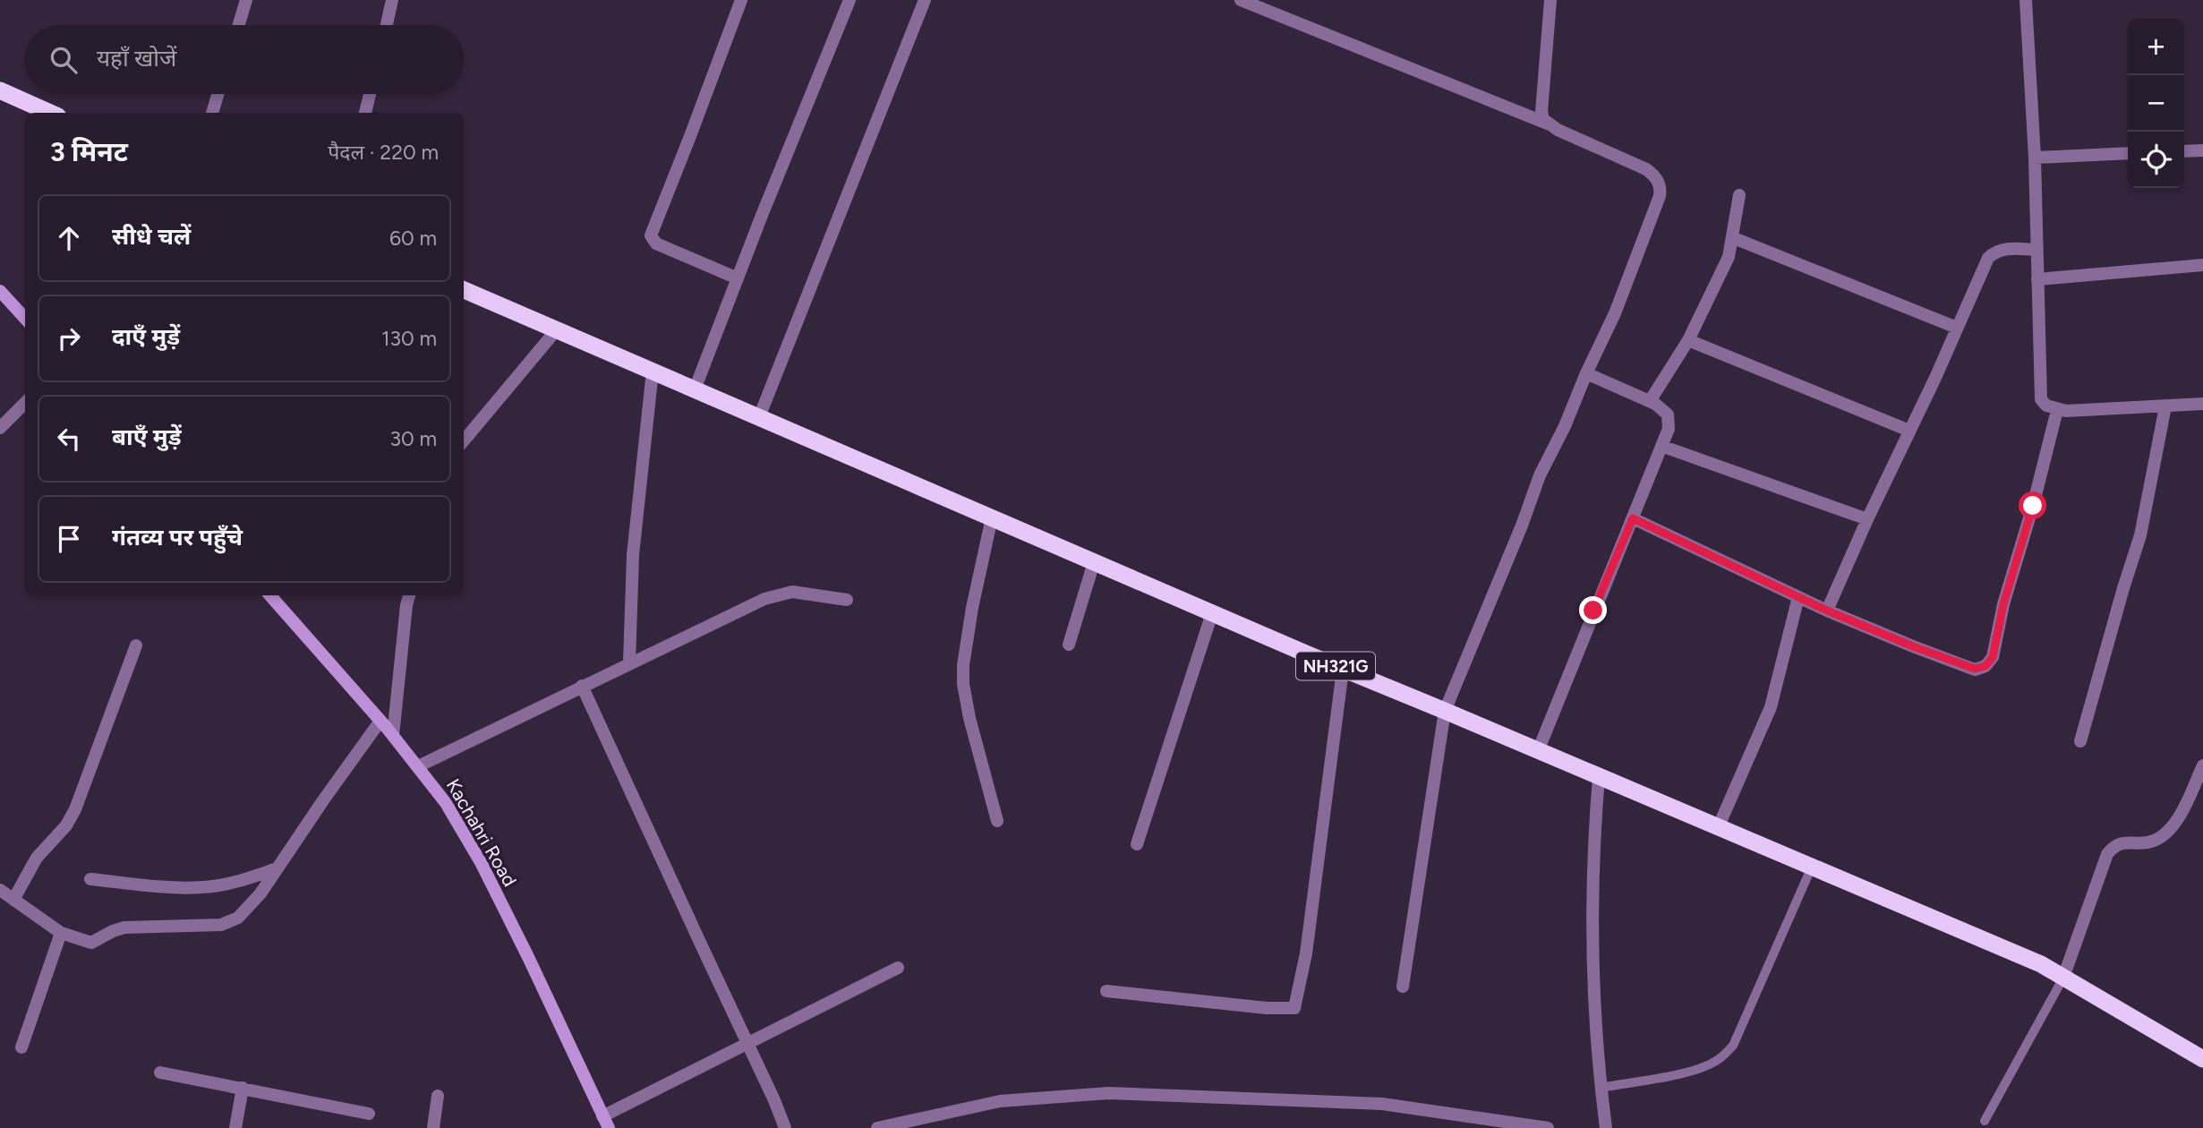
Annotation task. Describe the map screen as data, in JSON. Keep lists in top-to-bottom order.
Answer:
{
  "streets": {
    "highway": ["NH321G"],
    "main road": ["Kachahri Road"]
  },
  "page": {
    "map_buttons": ["+", "−"],
    "search": "यहाँ खोजें",
    "heading": ["3 मिनट", "पैदल · 220 m"],
    "list": [
      ["सीधे चलें", "60 m"],
      ["दाएँ मुड़ें", "130 m"],
      ["बाएँ मुड़ें", "30 m"],
      "गंतव्य पर पहुँचे"
    ]
  }
}
